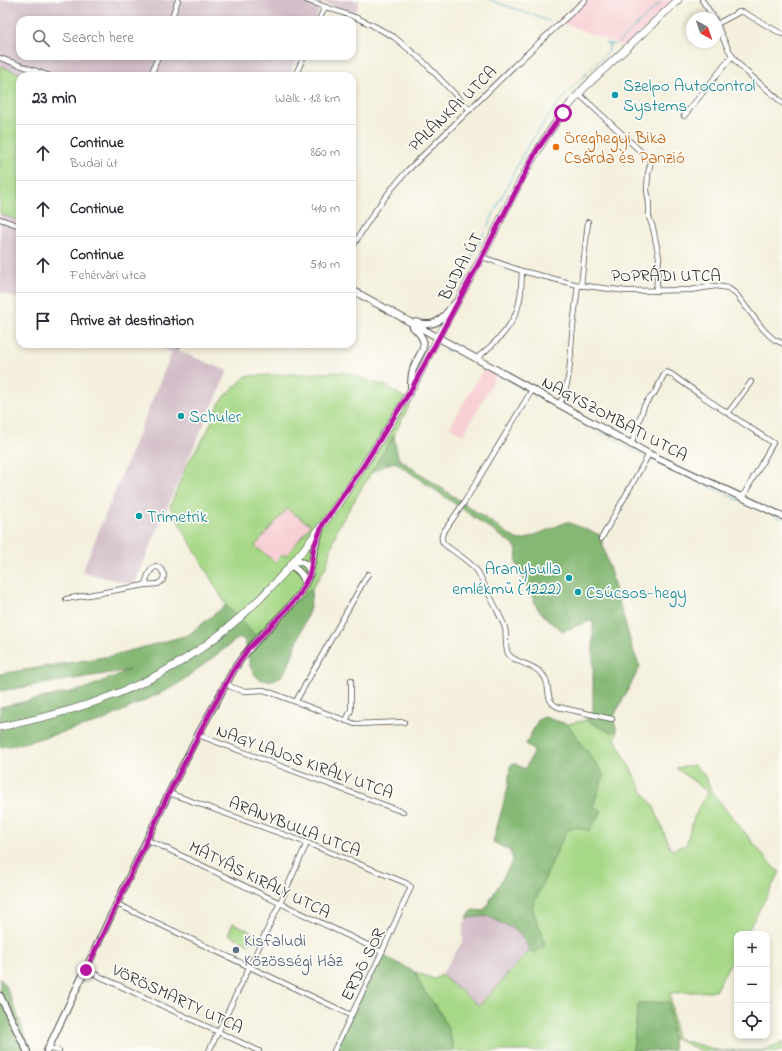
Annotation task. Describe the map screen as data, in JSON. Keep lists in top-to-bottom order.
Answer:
{
  "streets": {
    "main road": ["BUDAI ÚT"],
    "street": [
      "PALÁNKAI UTCA",
      "POPRÁDI UTCA",
      "NAGYSZOMBATI UTCA",
      "NAGY LAJOS KIRÁLY UTCA",
      "ARANYBULLA UTCA",
      "MÁTYÁS KIRÁLY UTCA",
      "ERDŐ SOR",
      "VÖRÖSMARTY UTCA"
    ]
  },
  "crossings": [
    ["BUDAI ÚT", "POPRÁDI UTCA"],
    ["BUDAI ÚT", "NAGYSZOMBATI UTCA"],
    ["ARANYBULLA UTCA", "ERDŐ SOR"],
    ["MÁTYÁS KIRÁLY UTCA", "ERDŐ SOR"]
  ],
  "places": [
    "Szelpo Autocontrol Systems",
    "Öreghegyi Bika Csárda és Panzió",
    "Schuler",
    "Trimetrik",
    "Aranybulla emlékmű (1222)",
    "Csúcsos-hegy",
    "Kisfaludi Közösségi Ház"
  ],
  "north": "bottom right",
  "page": {
    "search": "Search here",
    "heading": ["23 min", "Walk · 1.8 km"],
    "list": [
      ["Continue", "Budai út", "860 m"],
      ["Continue", "410 m"],
      ["Continue", "Fehérvári utca", "510 m"],
      "Arrive at destination"
    ],
    "map_buttons": ["+", "−"]
  }
}
